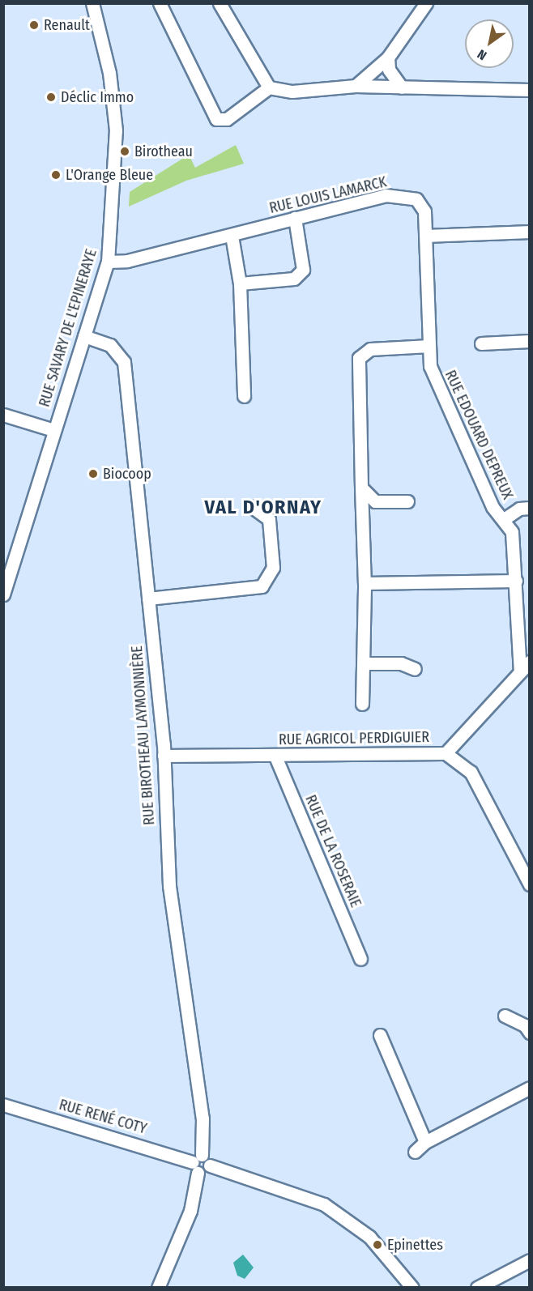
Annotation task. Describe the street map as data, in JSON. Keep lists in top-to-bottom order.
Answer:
{
  "streets": {
    "street": [
      "RUE LOUIS LAMARCK",
      "RUE SAVARY DE L'EPINERAYE",
      "RUE EDOUARD DEPREUX",
      "RUE BIROTHEAU LAYMONNIÈRE",
      "RUE AGRICOL PERDIGUIER",
      "RUE DE LA ROSERAIE",
      "RUE RENÉ COTY"
    ]
  },
  "crossings": [
    ["RUE LOUIS LAMARCK", "RUE SAVARY DE L'EPINERAYE"],
    ["RUE LOUIS LAMARCK", "RUE EDOUARD DEPREUX"],
    ["RUE SAVARY DE L'EPINERAYE", "RUE BIROTHEAU LAYMONNIÈRE"],
    ["RUE BIROTHEAU LAYMONNIÈRE", "RUE AGRICOL PERDIGUIER"],
    ["RUE BIROTHEAU LAYMONNIÈRE", "RUE RENÉ COTY"],
    ["RUE AGRICOL PERDIGUIER", "RUE DE LA ROSERAIE"]
  ],
  "districts": ["VAL D'ORNAY"],
  "places": [
    "Renault",
    "Déclic Immo",
    "Birotheau",
    "L'Orange Bleue",
    "Biocoop",
    "Epinettes"
  ],
  "north": "bottom left"
}
